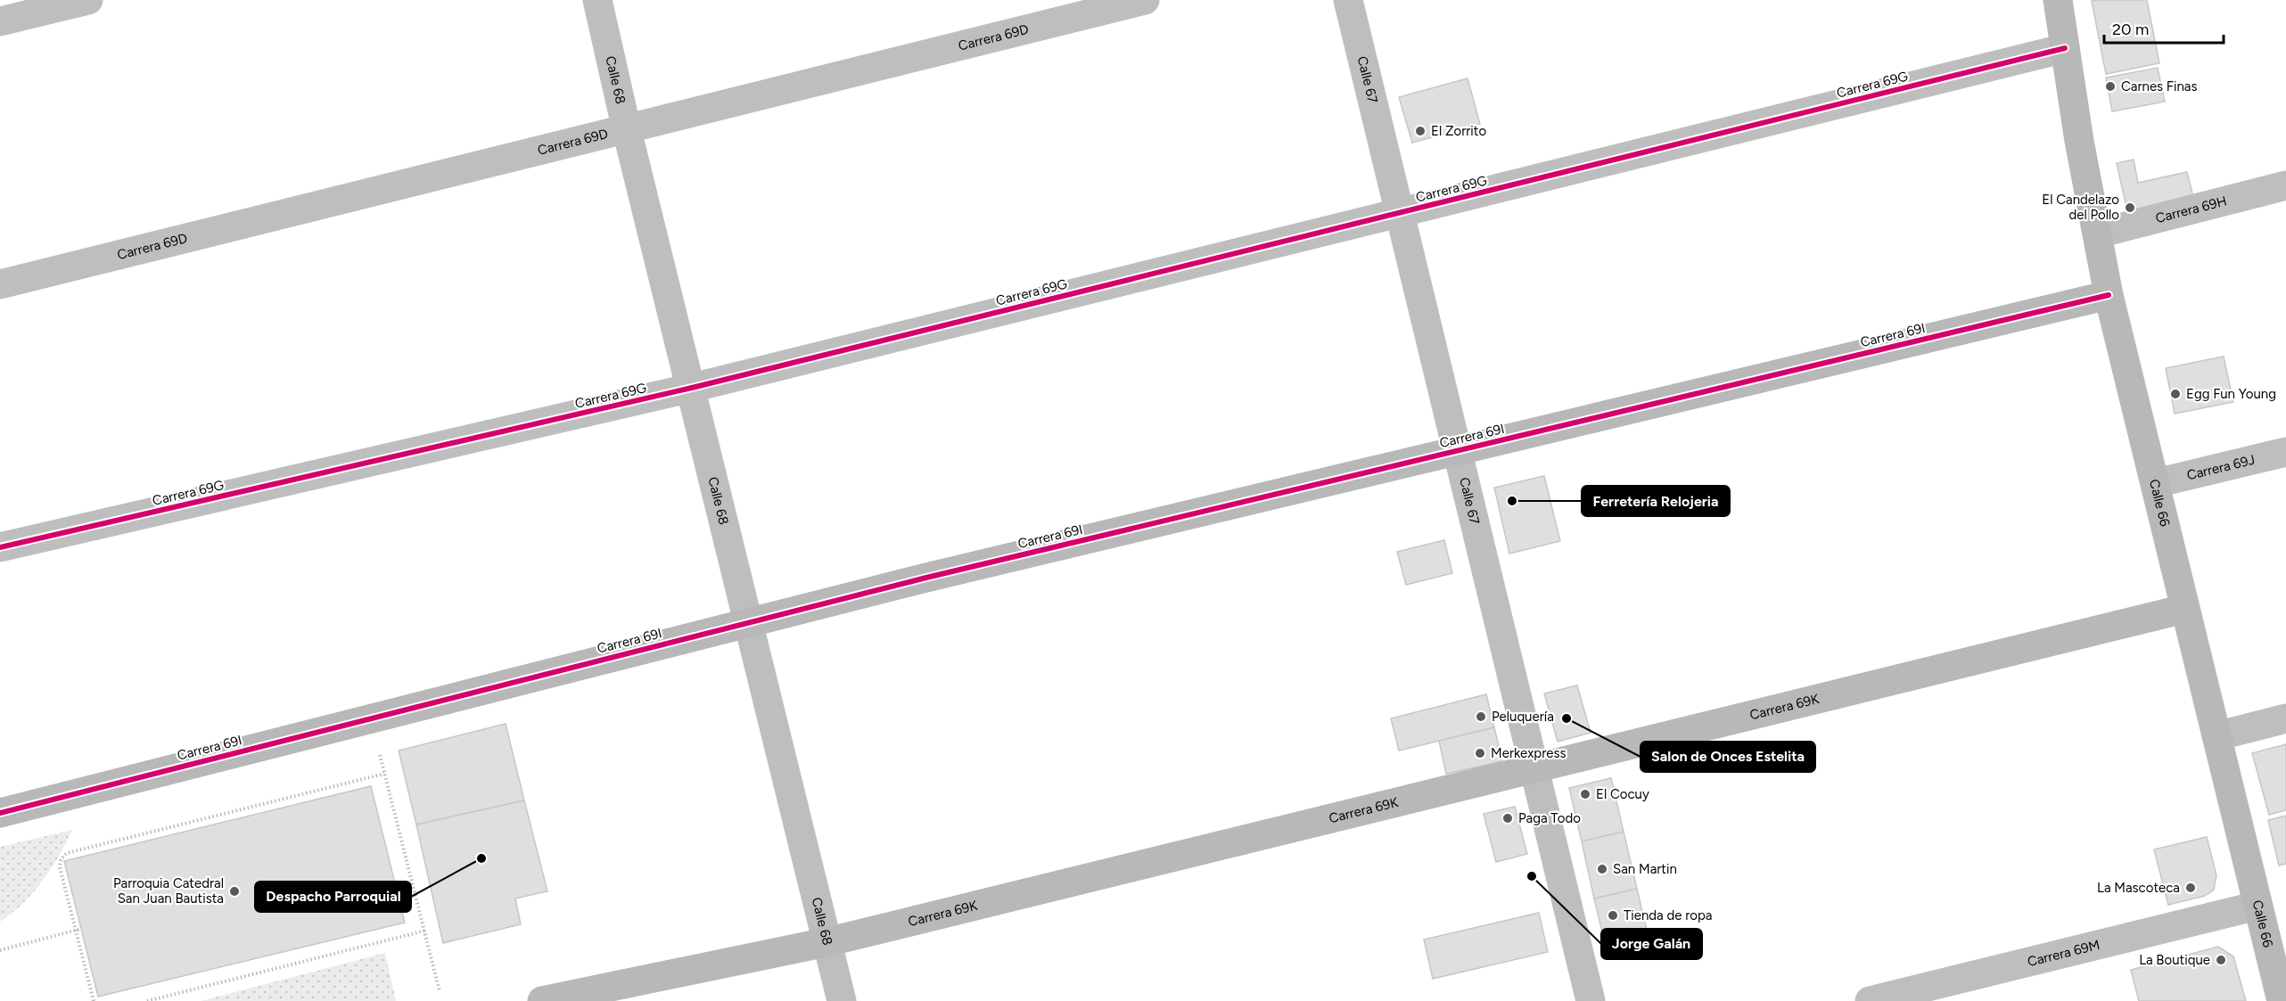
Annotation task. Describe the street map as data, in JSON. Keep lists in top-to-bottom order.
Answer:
{
  "streets": {
    "street": [
      "Carrera 69D",
      "Calle 67",
      "Calle 68",
      "Carrera 69G",
      "Carrera 69H",
      "Carrera 69I",
      "Carrera 69J",
      "Calle 66",
      "Carrera 69K",
      "Carrera 69M"
    ]
  },
  "crossings": [
    ["Carrera 69D", "Calle 68"],
    ["Calle 67", "Carrera 69G"],
    ["Calle 67", "Carrera 69I"],
    ["Calle 67", "Carrera 69K"],
    ["Calle 68", "Carrera 69G"],
    ["Calle 68", "Carrera 69I"],
    ["Calle 68", "Carrera 69K"],
    ["Carrera 69G", "Calle 66"],
    ["Carrera 69H", "Calle 66"],
    ["Carrera 69I", "Calle 66"],
    ["Carrera 69J", "Calle 66"],
    ["Calle 66", "Carrera 69K"],
    ["Calle 66", "Carrera 69M"]
  ],
  "places": [
    "Carnes Finas",
    "El Zorrito",
    "El Candelazo del Pollo",
    "Egg Fun Young",
    "Ferretería Relojeria",
    "Peluquería",
    "Salon de Onces Estelita",
    "Merkexpress",
    "El Cocuy",
    "Paga Todo",
    "Despacho Parroquial",
    "San Martin",
    "Jorge Galán",
    "La Mascoteca",
    "Parroquia Catedral San Juan Bautista",
    "Tienda de ropa",
    "La Boutique"
  ],
  "scale_bar": "20 m"
}
